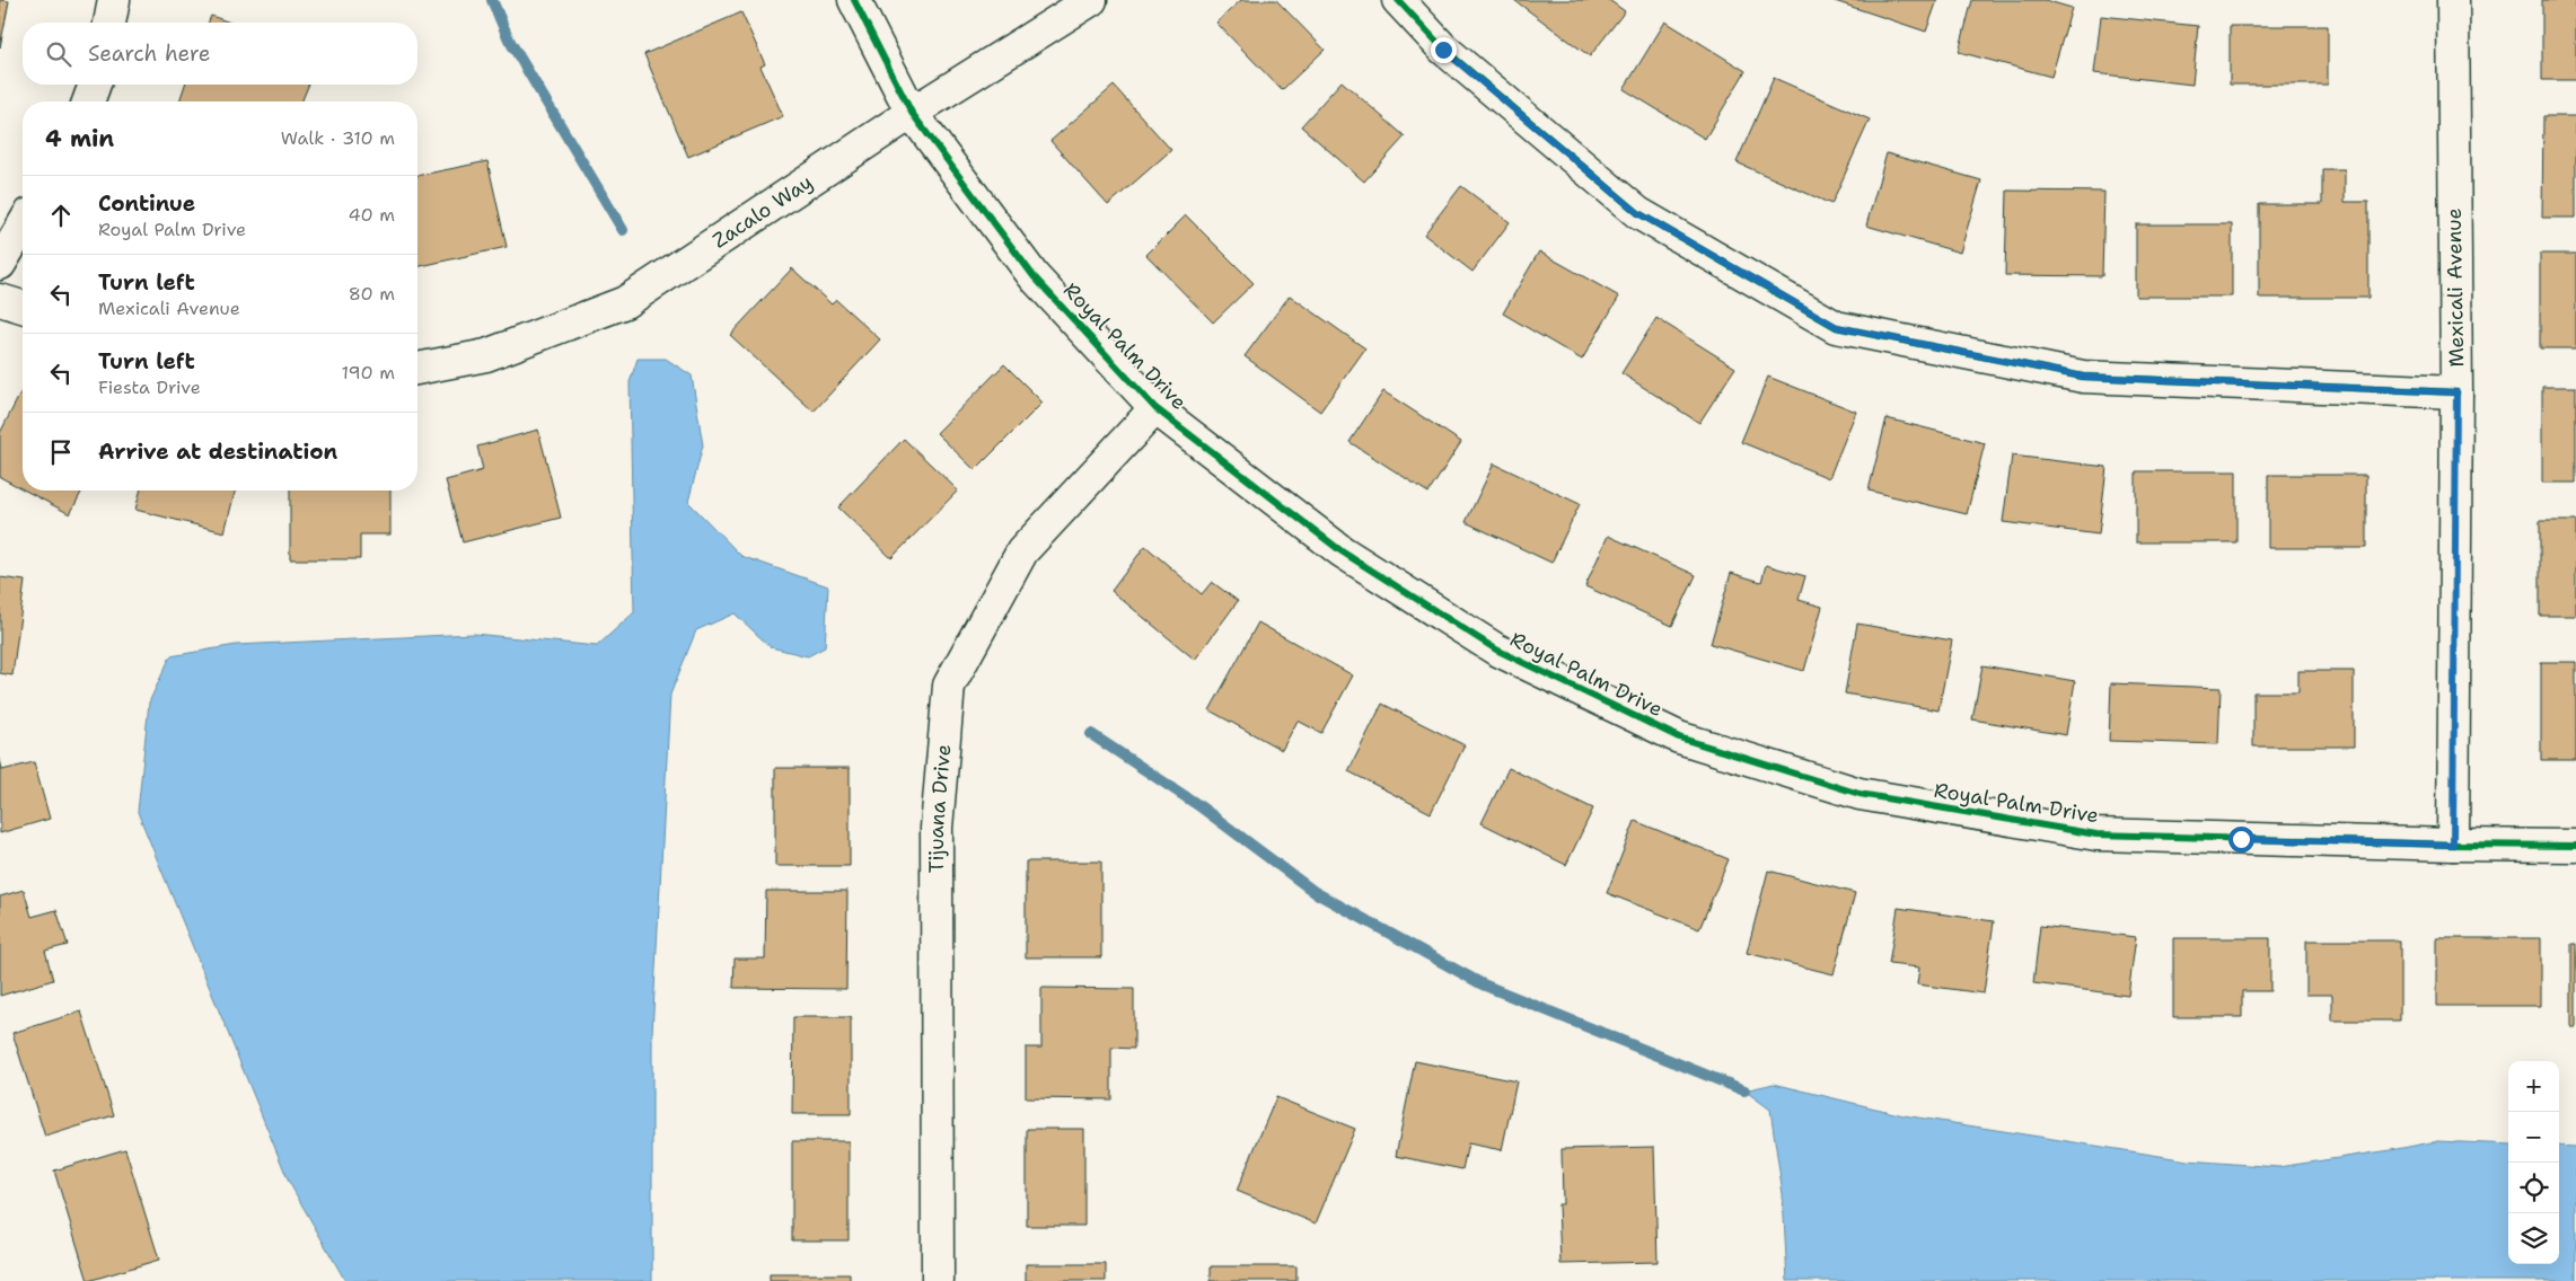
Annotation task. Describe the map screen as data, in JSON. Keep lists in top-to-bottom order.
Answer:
{
  "streets": {
    "street": [
      "Zacalo Way",
      "Mexicali Avenue",
      "Royal Palm Drive",
      "Tijuana Drive"
    ]
  },
  "crossings": [
    ["Zacalo Way", "Royal Palm Drive"],
    ["Mexicali Avenue", "Royal Palm Drive"],
    ["Royal Palm Drive", "Tijuana Drive"]
  ],
  "page": {
    "search": "Search here",
    "heading": ["4 min", "Walk · 310 m"],
    "list": [
      ["Continue", "Royal Palm Drive", "40 m"],
      ["Turn left", "Mexicali Avenue", "80 m"],
      ["Turn left", "Fiesta Drive", "190 m"],
      "Arrive at destination"
    ],
    "map_buttons": ["+", "−"]
  }
}
